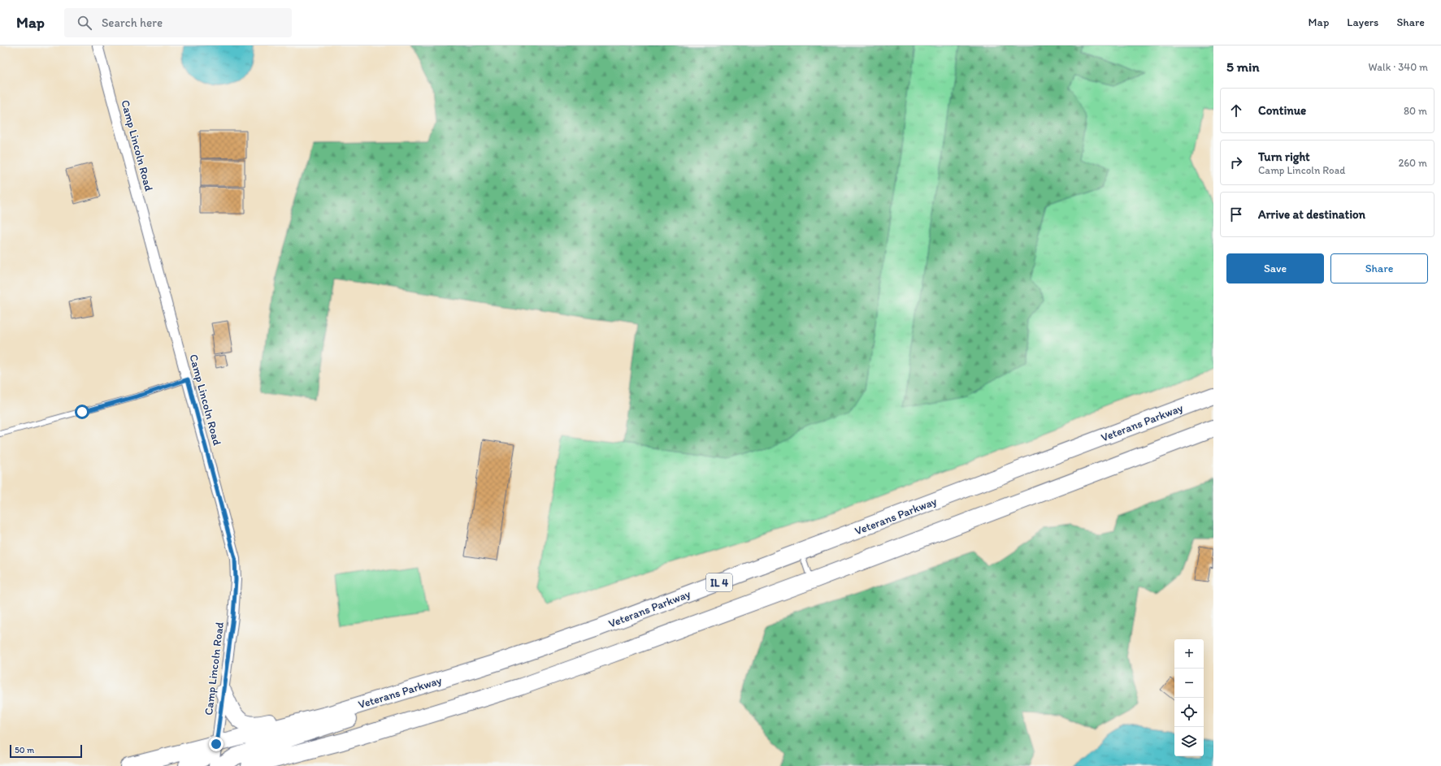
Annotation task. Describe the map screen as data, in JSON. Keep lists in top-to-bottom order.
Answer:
{
  "streets": {
    "highway": ["Veterans Parkway", "IL 4"],
    "street": ["Camp Lincoln Road"]
  },
  "crossings": [
    ["Camp Lincoln Road", "Veterans Parkway"]
  ],
  "scale_bar": "50 m",
  "page": {
    "header": "Map",
    "search": "Search here",
    "nav": ["Map", "Layers", "Share"],
    "heading": ["5 min", "Walk · 340 m"],
    "list": [
      ["Continue", "80 m"],
      ["Turn right", "Camp Lincoln Road", "260 m"],
      "Arrive at destination"
    ],
    "buttons": ["Save", "Share"],
    "map_buttons": ["+", "−"],
    "scale": "50 m"
  }
}
